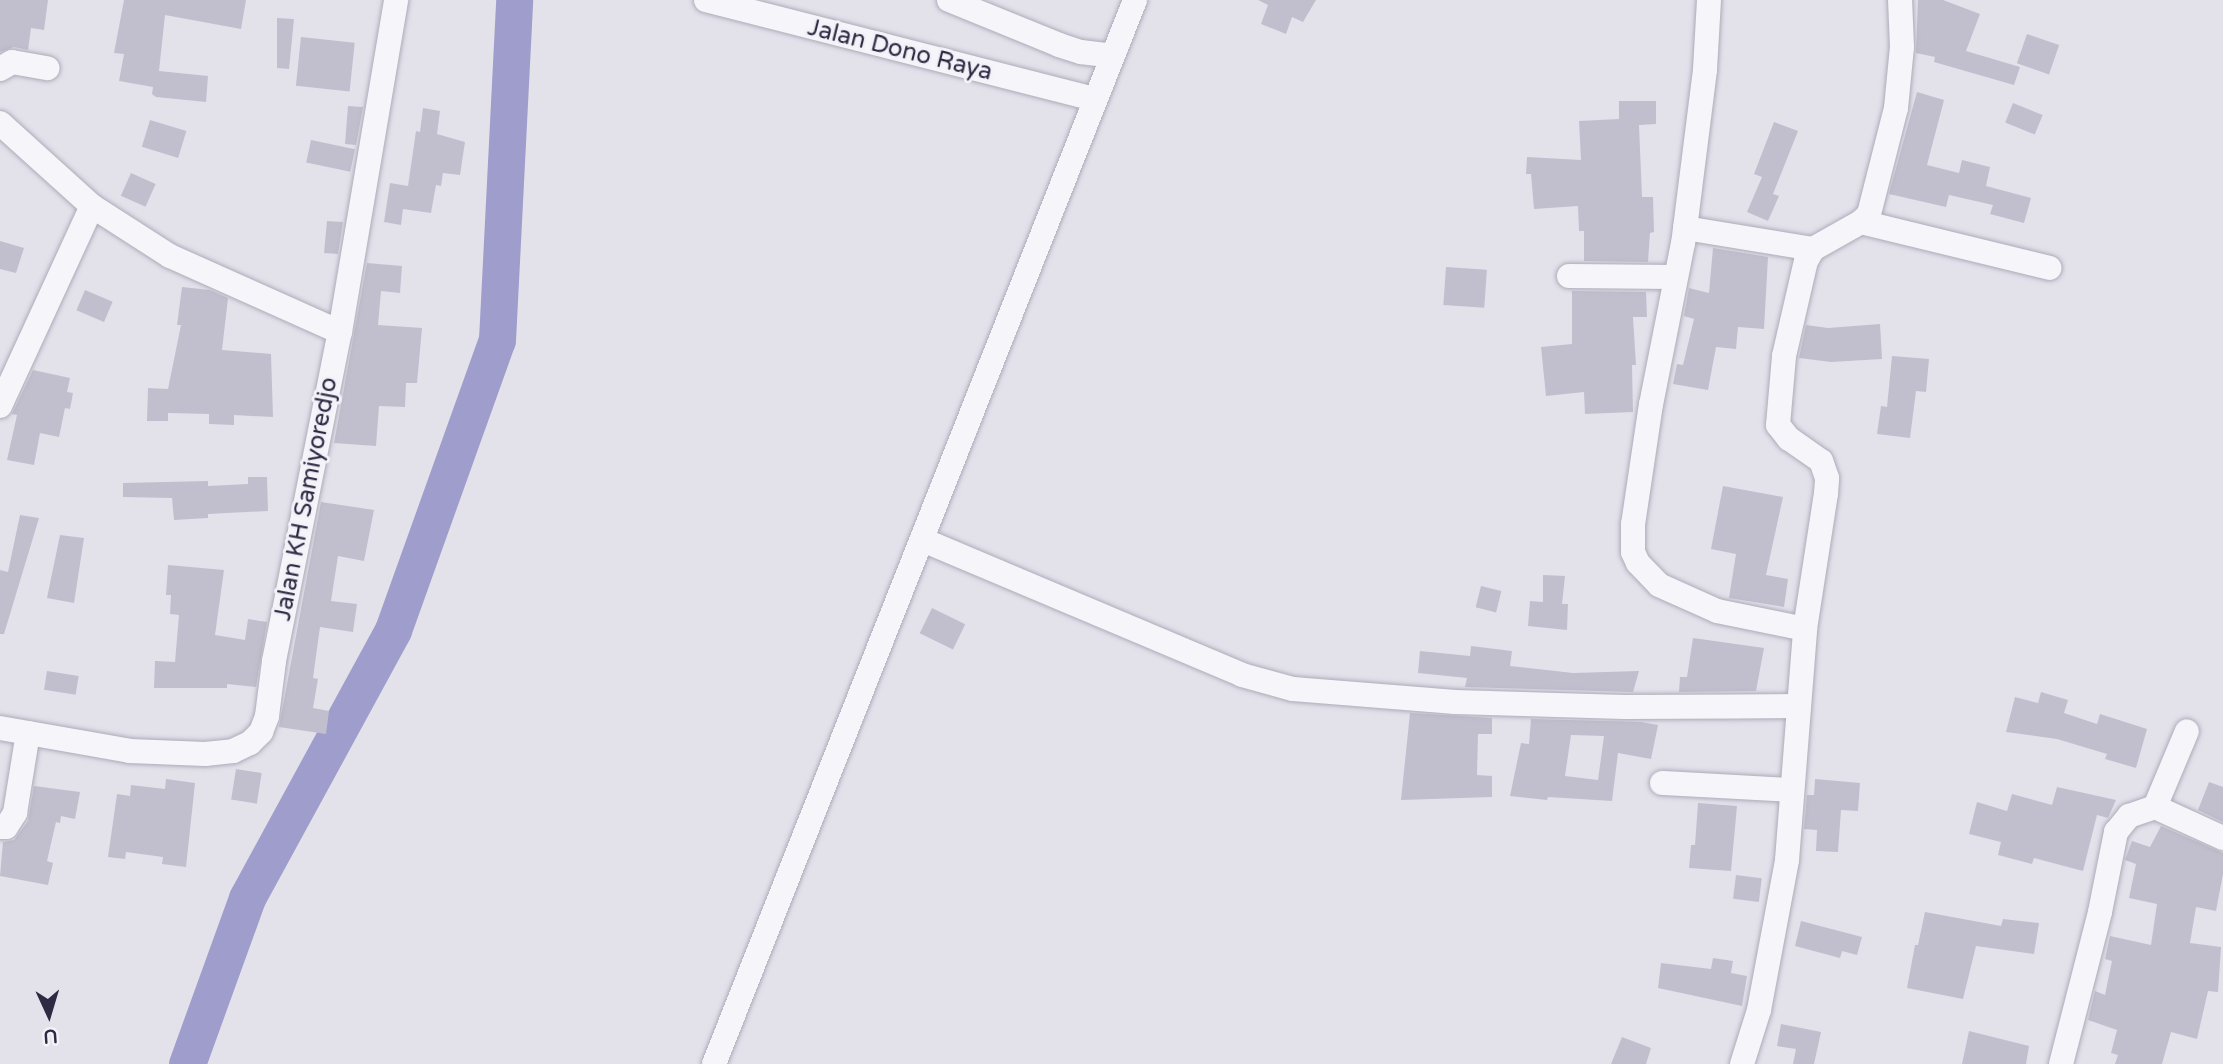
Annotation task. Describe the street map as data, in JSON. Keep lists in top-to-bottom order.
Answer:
{
  "streets": {
    "street": ["Jalan Dono Raya", "Jalan KH Samiyoredjo"]
  },
  "north": "bottom"
}
